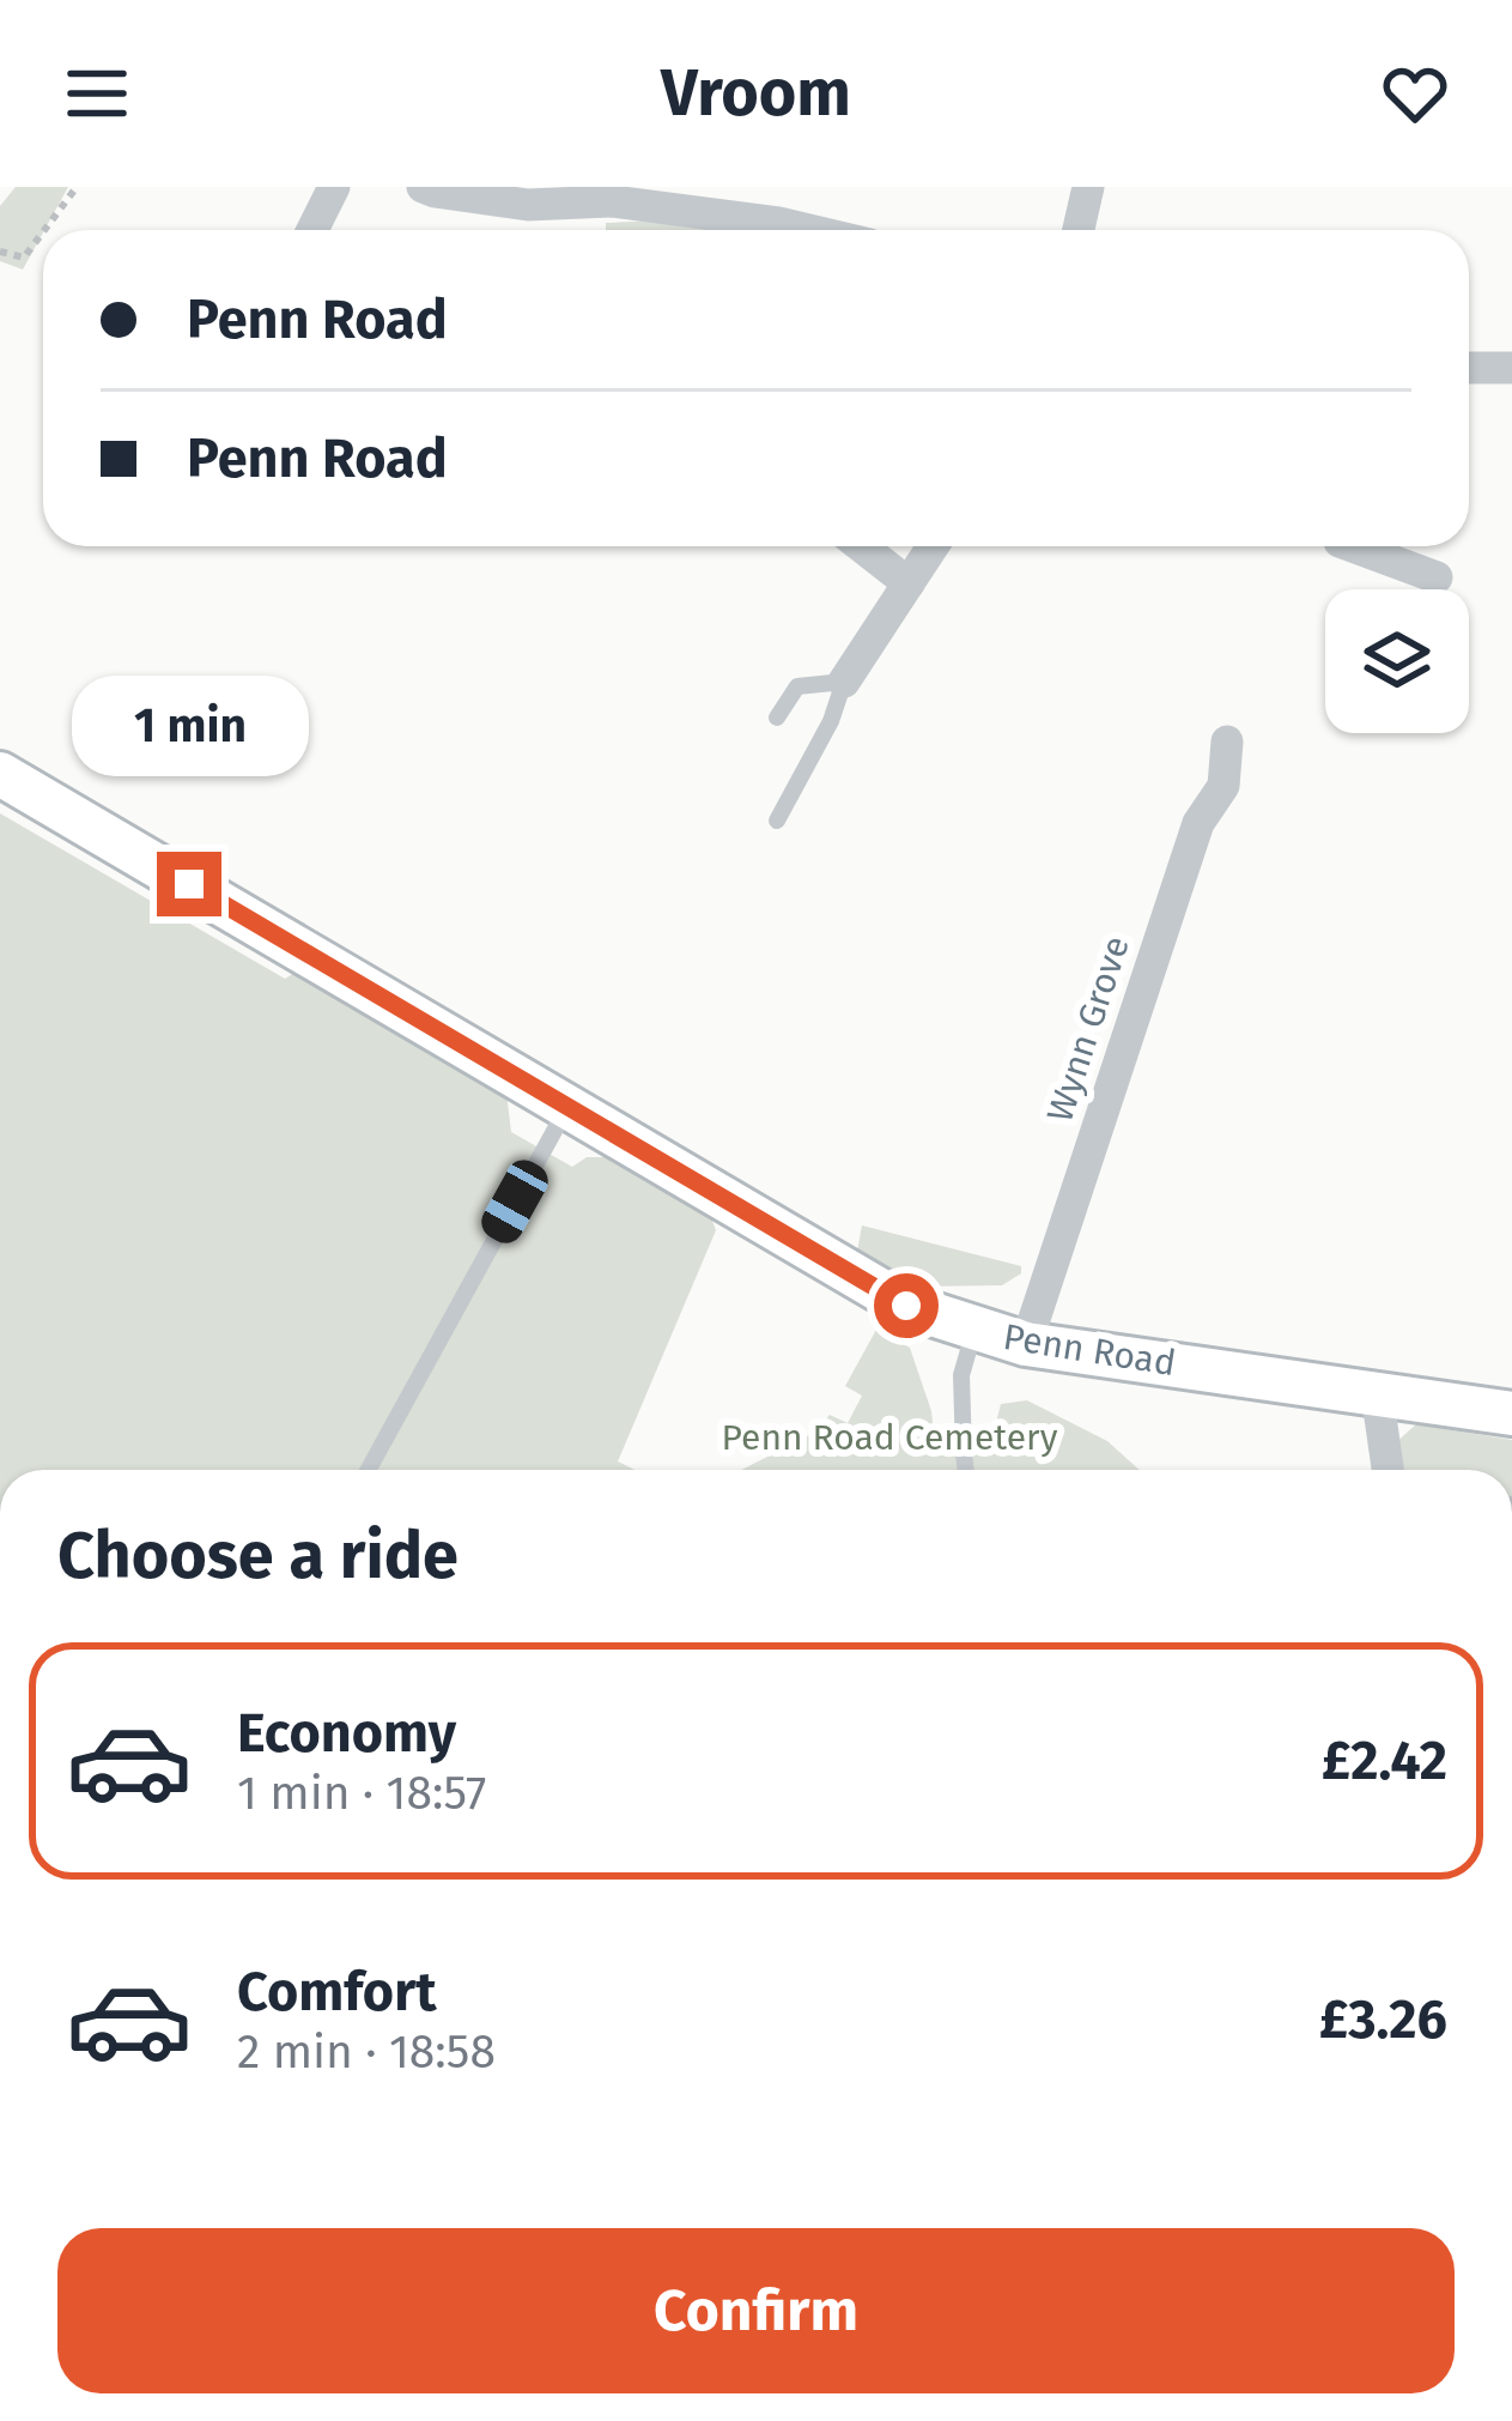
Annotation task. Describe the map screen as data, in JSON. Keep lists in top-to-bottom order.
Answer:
{
  "streets": {
    "main road": ["Penn Road"],
    "street": ["Wynn Grove"]
  },
  "crossings": [
    ["Wynn Grove", "Penn Road"]
  ],
  "parks": ["Penn Road Cemetery"],
  "page": {
    "header": "Vroom",
    "banner": ["Penn Road", "Penn Road"],
    "bubble": "1 min",
    "heading": "Choose a ride",
    "list": [
      {
        "name": "Economy",
        "note": "1 min · 18:57",
        "value": "£2.42"
      },
      {
        "name": "Comfort",
        "note": "2 min · 18:58",
        "value": "£3.26"
      }
    ],
    "buttons": "Confirm"
  }
}
